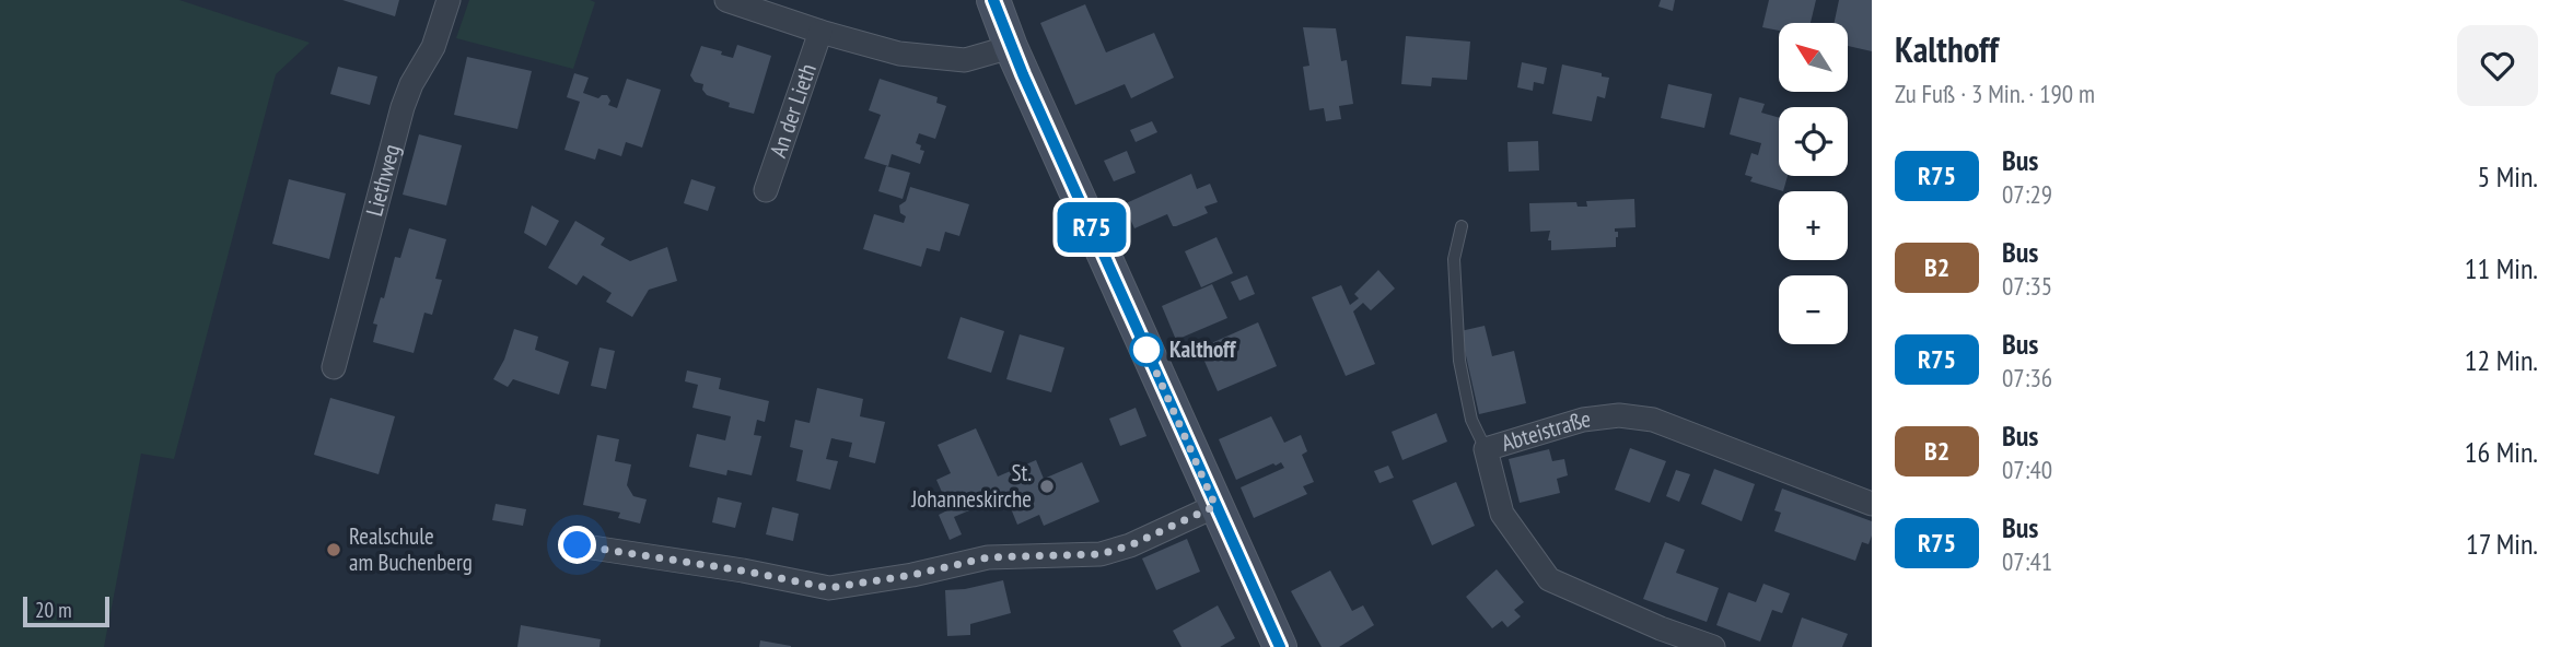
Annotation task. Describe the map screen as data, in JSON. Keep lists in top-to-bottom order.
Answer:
{
  "streets": {
    "street": ["An der Lieth", "Liethweg", "Abteistraße"]
  },
  "places": ["Kalthoff", "St. Johanneskirche", "Realschule am Buchenberg"],
  "lines": ["bus line R75"],
  "scale_bar": "20 m",
  "north": "top left",
  "page": {
    "on_map": "R75",
    "heading": ["Kalthoff", "Zu Fuß · 3 Min. · 190 m"],
    "map_buttons": ["+", "−"],
    "list": [
      {
        "mark": "R75",
        "name": "Bus",
        "note": "07:29",
        "value": "5 Min."
      },
      {
        "mark": "B2",
        "name": "Bus",
        "note": "07:35",
        "value": "11 Min."
      },
      {
        "mark": "R75",
        "name": "Bus",
        "note": "07:36",
        "value": "12 Min."
      },
      {
        "mark": "B2",
        "name": "Bus",
        "note": "07:40",
        "value": "16 Min."
      },
      {
        "mark": "R75",
        "name": "Bus",
        "note": "07:41",
        "value": "17 Min."
      }
    ],
    "scale": "20 m"
  }
}
